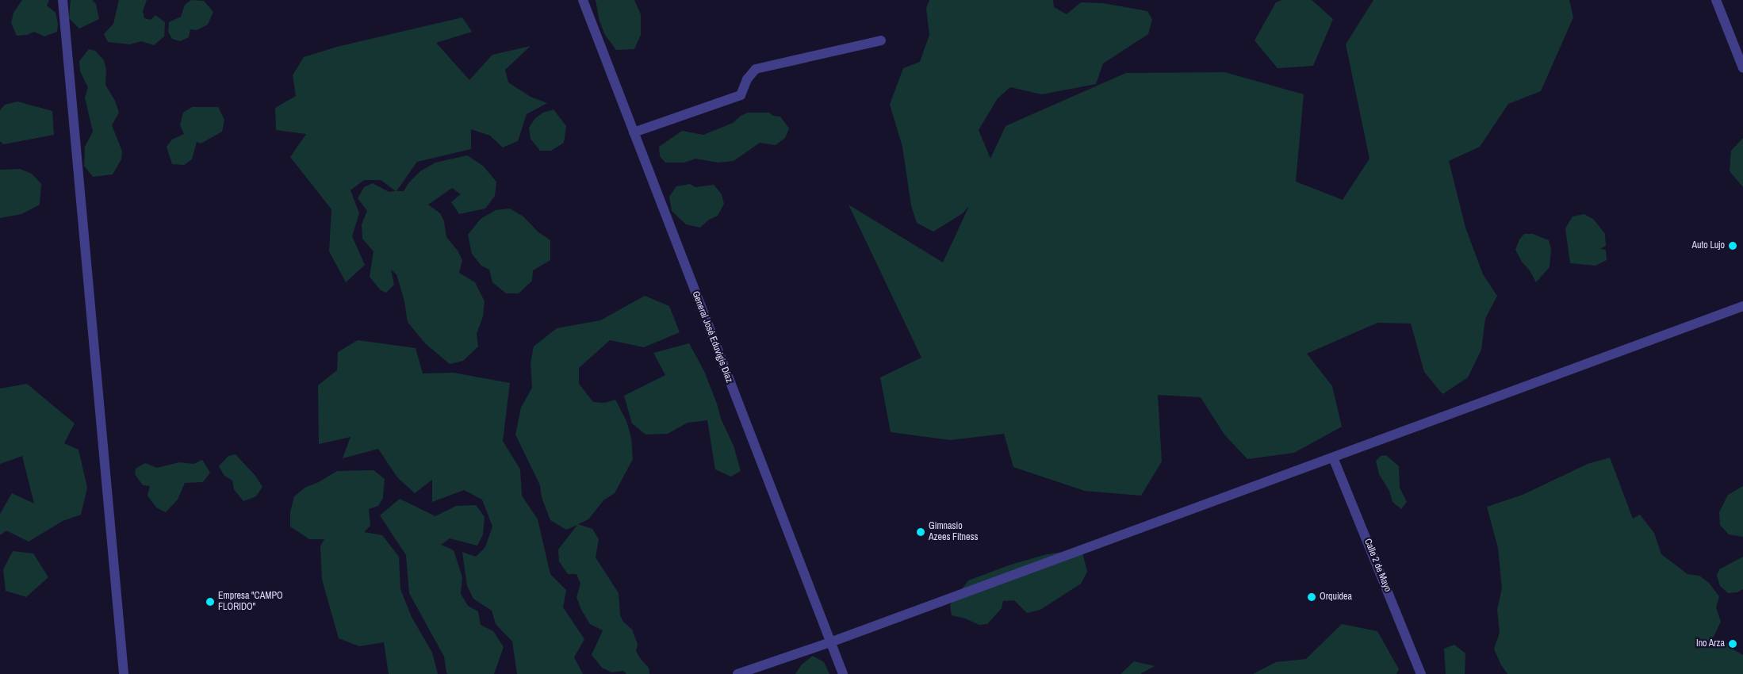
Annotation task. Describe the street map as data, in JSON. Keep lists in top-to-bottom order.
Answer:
{
  "streets": {
    "street": ["General José Eduvigis Díaz", "Calle 2 de Mayo"]
  },
  "places": [
    "Auto Lujo",
    "Gimnasio Azees Fitness",
    "Orquidea",
    "Empresa \"CAMPO FLORIDO\"",
    "Ino Arza"
  ]
}
